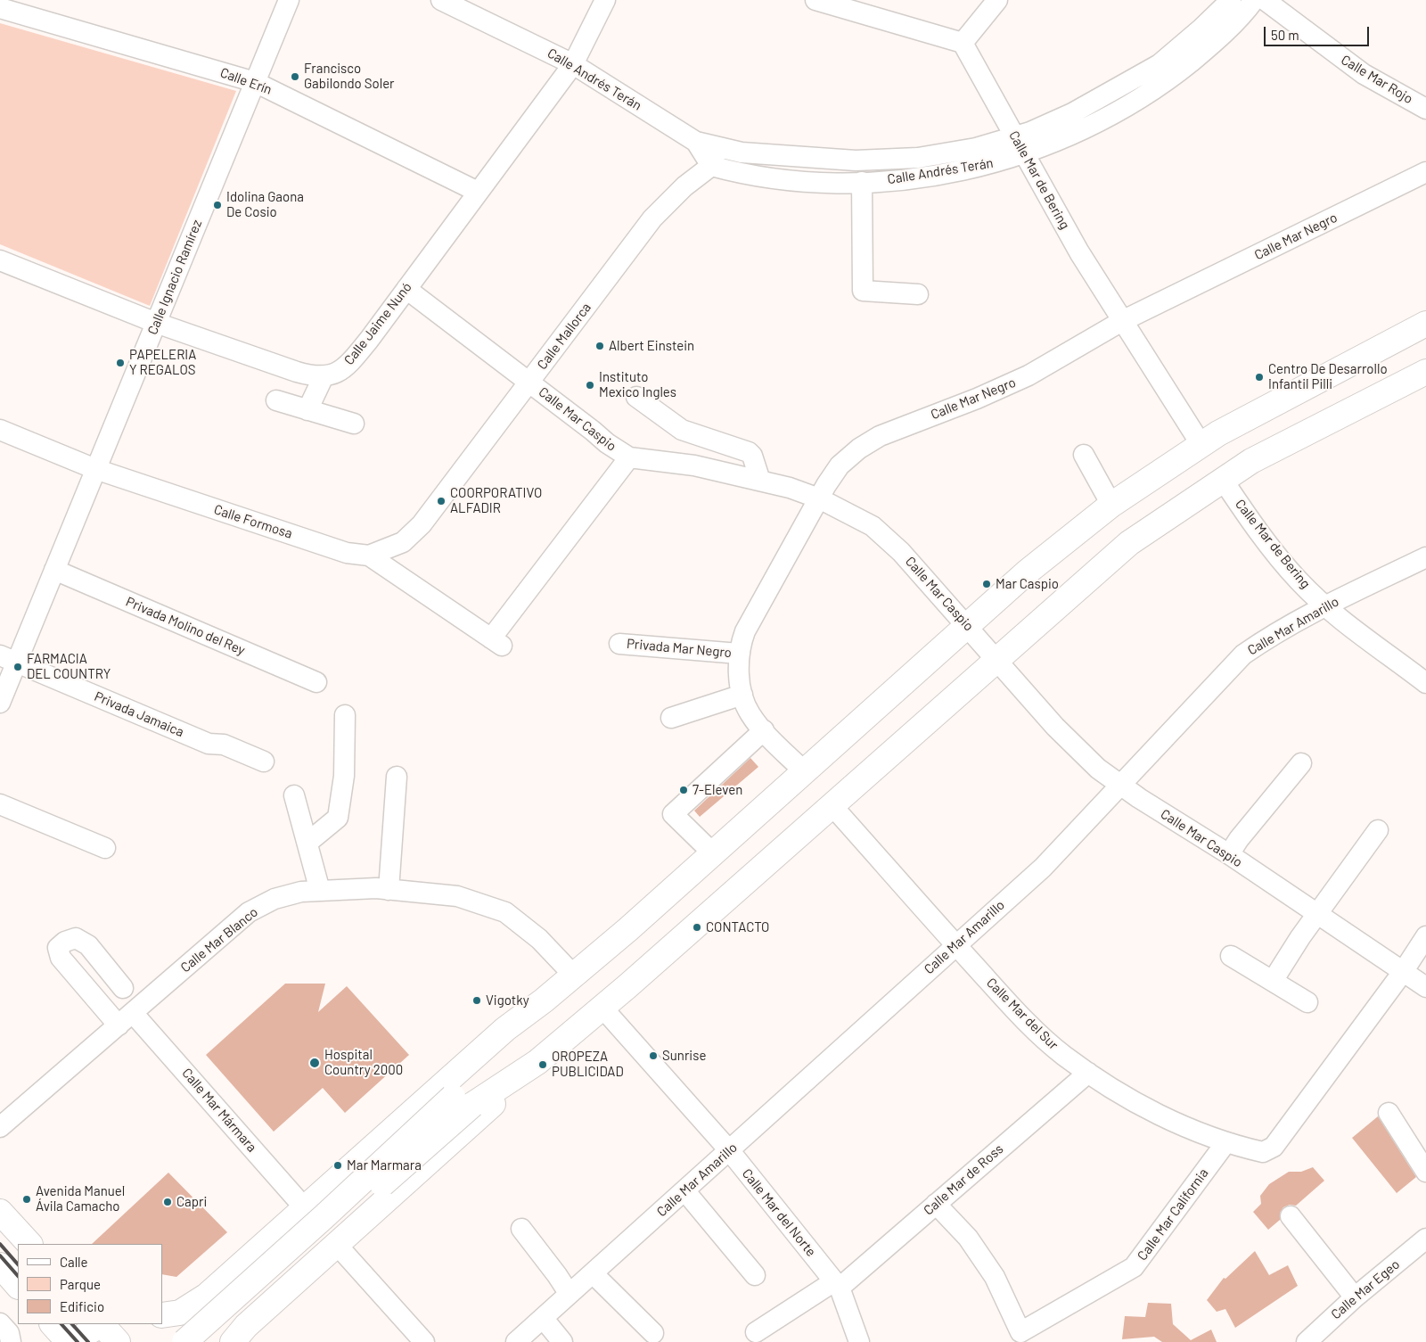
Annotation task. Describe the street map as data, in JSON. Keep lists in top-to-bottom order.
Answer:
{
  "streets": {
    "street": [
      "Calle Andrés Terán",
      "Calle Mar Rojo",
      "Calle Erín",
      "Calle Mar de Bering",
      "Calle Mar Negro",
      "Calle Ignacio Ramírez",
      "Calle Jaime Nunó",
      "Calle Mallorca",
      "Calle Mar Caspio",
      "Calle Formosa",
      "Privada Molino del Rey",
      "Calle Mar Amarillo",
      "Privada Mar Negro",
      "Privada Jamaica",
      "Calle Mar Blanco",
      "Calle Mar del Sur",
      "Calle Mar Mármara",
      "Calle Mar de Ross",
      "Calle Mar del Norte",
      "Calle Mar California",
      "Calle Mar Egeo"
    ]
  },
  "crossings": [
    ["Calle Andrés Terán", "Calle Mar de Bering"],
    ["Calle Andrés Terán", "Calle Jaime Nunó"],
    ["Calle Andrés Terán", "Calle Mallorca"],
    ["Calle Erín", "Calle Ignacio Ramírez"],
    ["Calle Erín", "Calle Jaime Nunó"],
    ["Calle Mar de Bering", "Calle Mar Negro"],
    ["Calle Mar de Bering", "Calle Mar Amarillo"],
    ["Calle Mar Negro", "Calle Mar Caspio"],
    ["Calle Mar Negro", "Privada Mar Negro"],
    ["Calle Ignacio Ramírez", "Calle Formosa"],
    ["Calle Ignacio Ramírez", "Privada Molino del Rey"],
    ["Calle Ignacio Ramírez", "Privada Jamaica"],
    ["Calle Jaime Nunó", "Calle Mar Caspio"],
    ["Calle Mallorca", "Calle Mar Caspio"],
    ["Calle Mallorca", "Calle Formosa"],
    ["Calle Mar Caspio", "Calle Formosa"],
    ["Calle Mar Caspio", "Calle Mar Amarillo"],
    ["Calle Mar Caspio", "Calle Mar del Sur"],
    ["Calle Mar Amarillo", "Calle Mar del Sur"],
    ["Calle Mar Amarillo", "Calle Mar del Norte"],
    ["Calle Mar Blanco", "Calle Mar Mármara"],
    ["Calle Mar del Sur", "Calle Mar de Ross"],
    ["Calle Mar del Sur", "Calle Mar California"],
    ["Calle Mar de Ross", "Calle Mar del Norte"],
    ["Calle Mar de Ross", "Calle Mar California"]
  ],
  "places": [
    "Francisco Gabilondo Soler",
    "Idolina Gaona De Cosio",
    "Albert Einstein",
    "PAPELERIA Y REGALOS",
    "Centro De Desarrollo Infantil Pilli",
    "Instituto Mexico Ingles",
    "COORPORATIVO ALFADIR",
    "Mar Caspio",
    "FARMACIA DEL COUNTRY",
    "7-Eleven",
    "CONTACTO",
    "Vigotky",
    "Sunrise",
    "Hospital Country 2000",
    "OROPEZA PUBLICIDAD",
    "Mar Marmara",
    "Avenida Manuel Ávila Camacho",
    "Capri"
  ],
  "legend": ["Calle", "Parque", "Edificio"],
  "scale_bar": "50 m"
}
